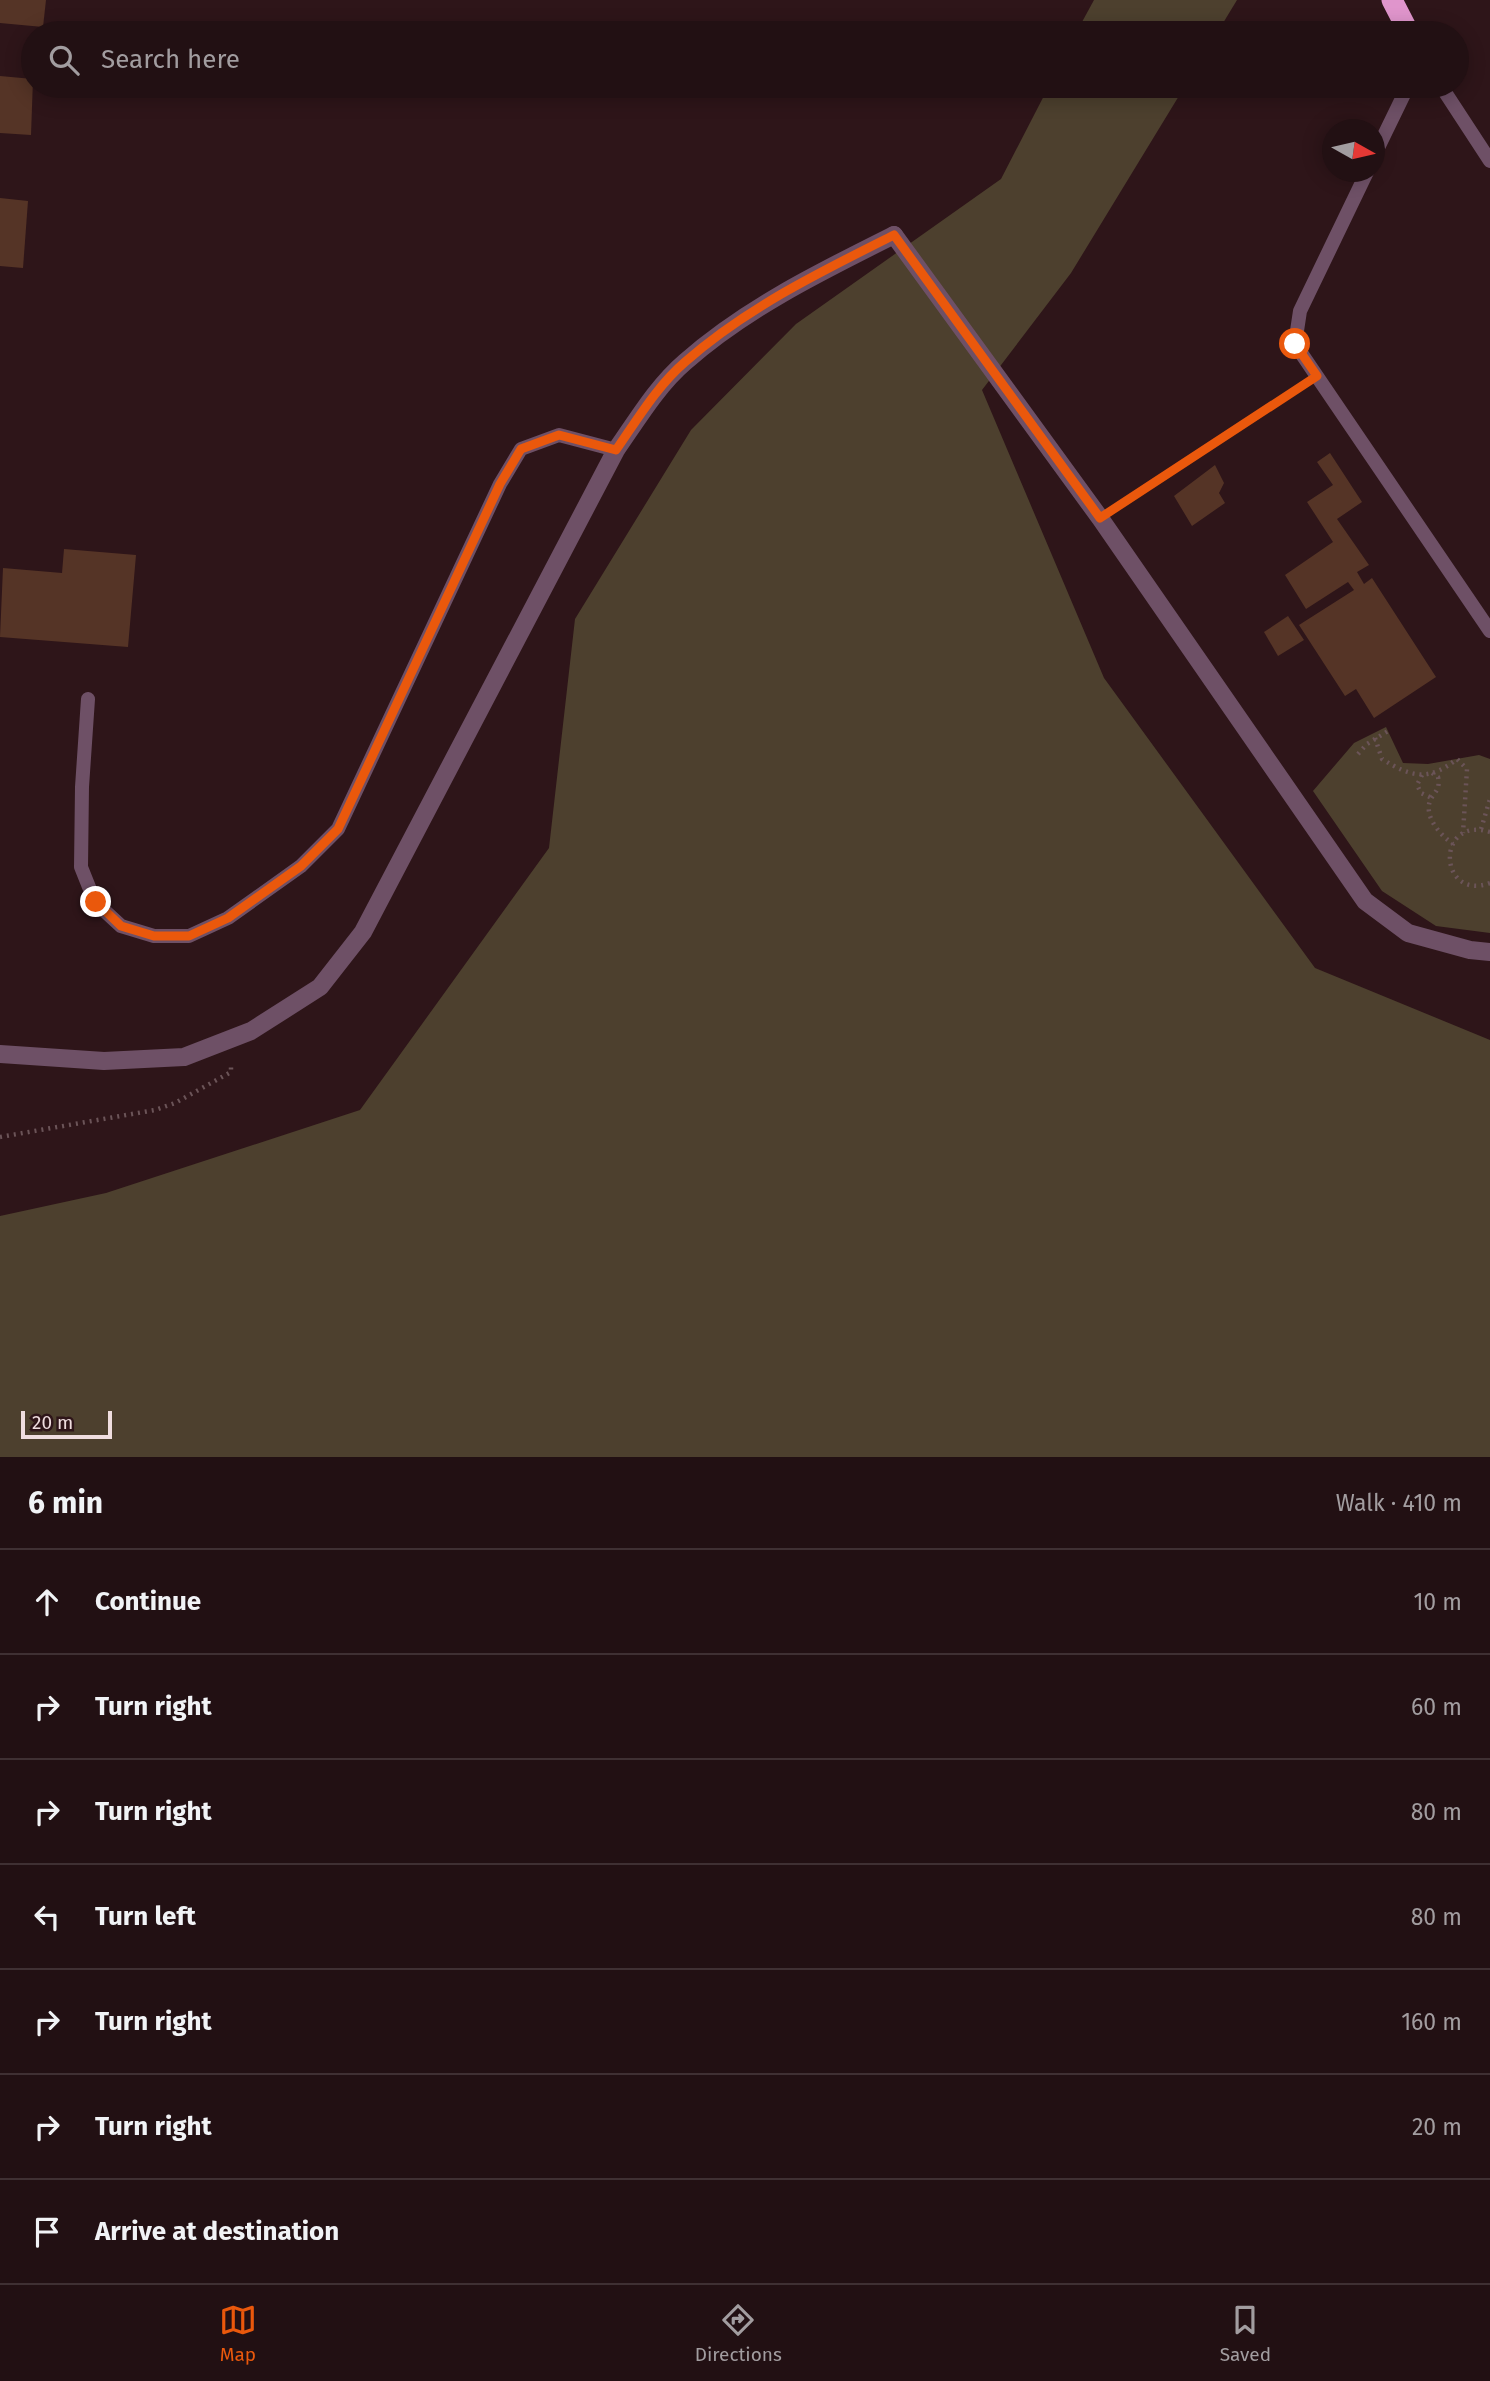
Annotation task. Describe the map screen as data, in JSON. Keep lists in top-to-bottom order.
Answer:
{
  "scale_bar": "20 m",
  "north": "right",
  "page": {
    "search": "Search here",
    "scale": "20 m",
    "heading": ["6 min", "Walk · 410 m"],
    "list": [
      ["Continue", "10 m"],
      ["Turn right", "60 m"],
      ["Turn right", "80 m"],
      ["Turn left", "80 m"],
      ["Turn right", "160 m"],
      ["Turn right", "20 m"],
      "Arrive at destination"
    ],
    "nav": ["Map", "Directions", "Saved"]
  }
}
